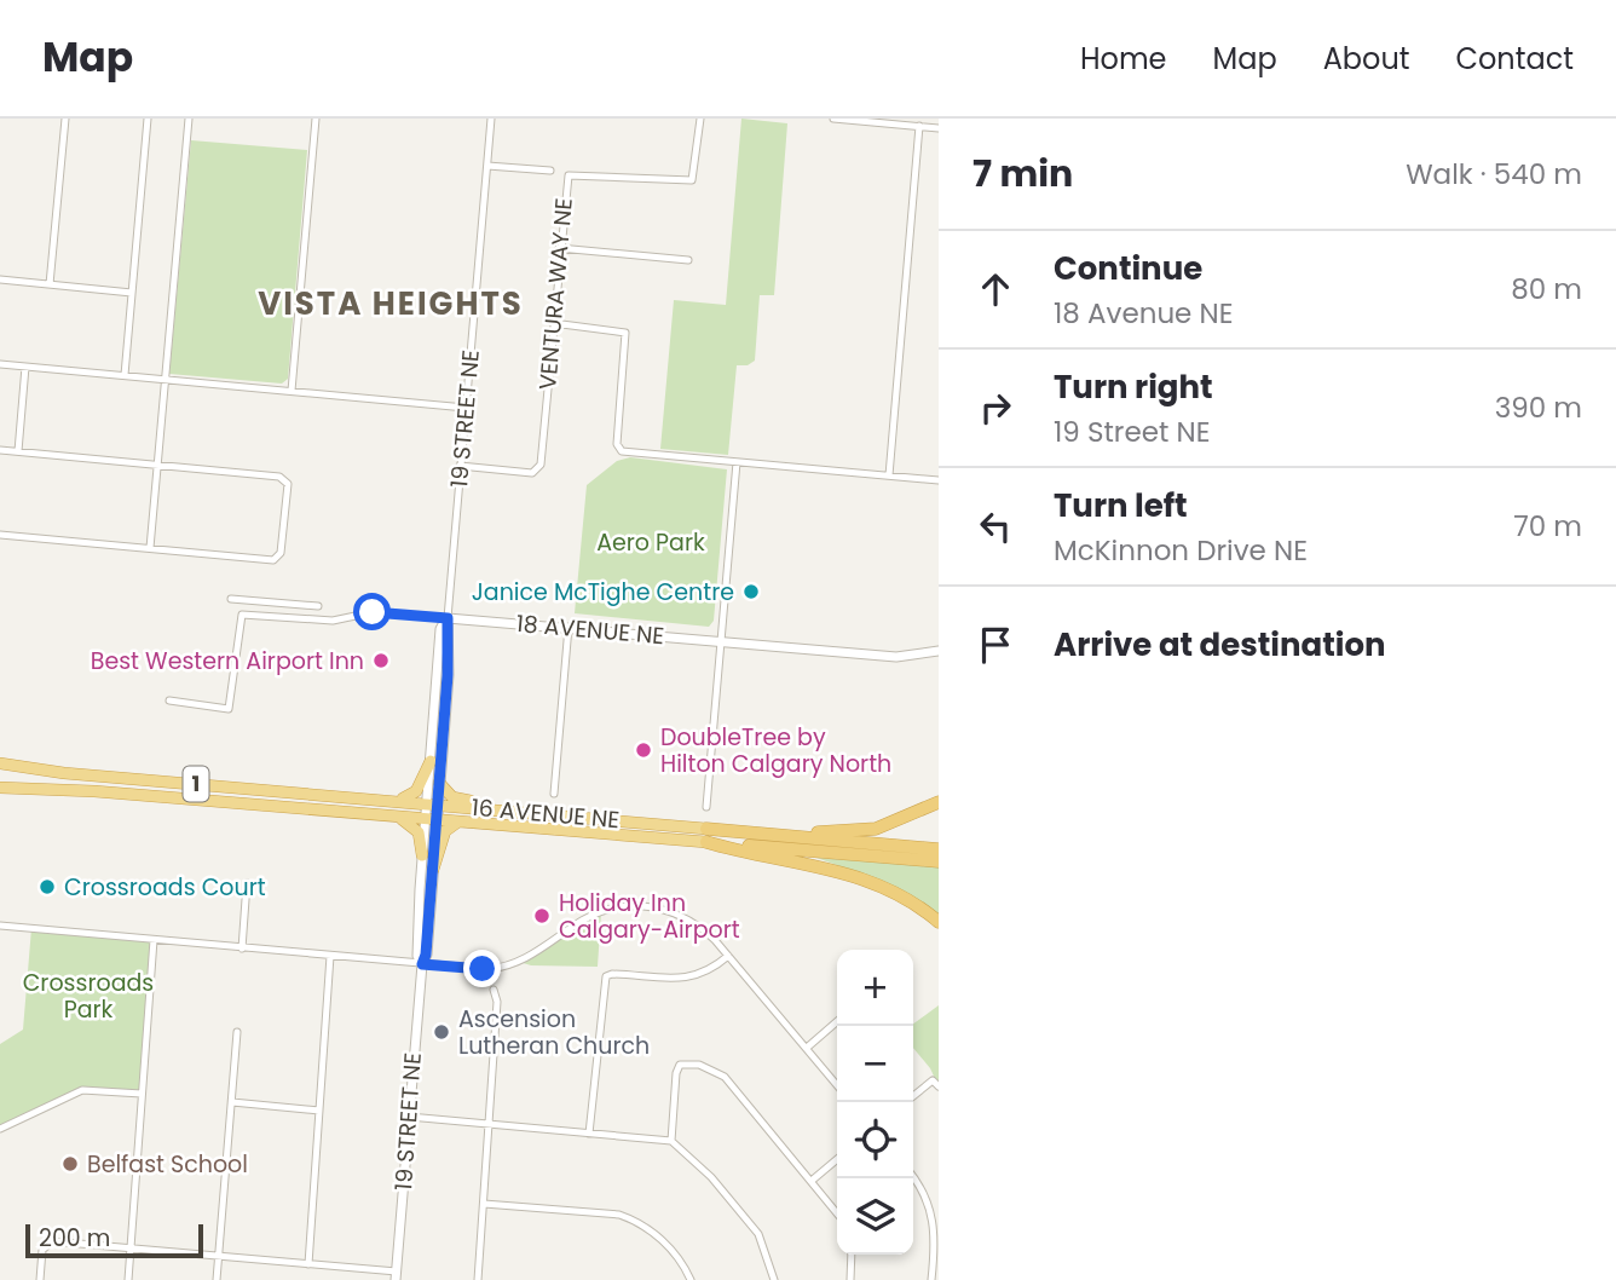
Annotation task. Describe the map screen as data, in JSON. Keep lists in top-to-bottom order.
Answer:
{
  "streets": {
    "highway": ["1", "16 AVENUE NE"],
    "street": ["VENTURA WAY NE", "19 STREET NE", "18 AVENUE NE"]
  },
  "crossings": [
    ["VENTURA WAY NE", "19 STREET NE"],
    ["19 STREET NE", "18 AVENUE NE"],
    ["19 STREET NE", "16 AVENUE NE"]
  ],
  "districts": ["VISTA HEIGHTS"],
  "parks": ["Aero Park", "Crossroads Park"],
  "places": [
    "Janice McTighe Centre",
    "Best Western Airport Inn",
    "DoubleTree by Hilton Calgary North",
    "Crossroads Court",
    "Holiday Inn Calgary-Airport",
    "Ascension Lutheran Church",
    "Belfast School"
  ],
  "scale_bar": "200 m",
  "page": {
    "header": "Map",
    "nav": [
      "Home",
      "Map",
      "About",
      "Contact"
    ],
    "heading": ["7 min", "Walk · 540 m"],
    "list": [
      ["Continue", "18 Avenue NE", "80 m"],
      ["Turn right", "19 Street NE", "390 m"],
      ["Turn left", "McKinnon Drive NE", "70 m"],
      "Arrive at destination"
    ],
    "map_buttons": ["+", "−"],
    "scale": "200 m"
  }
}
